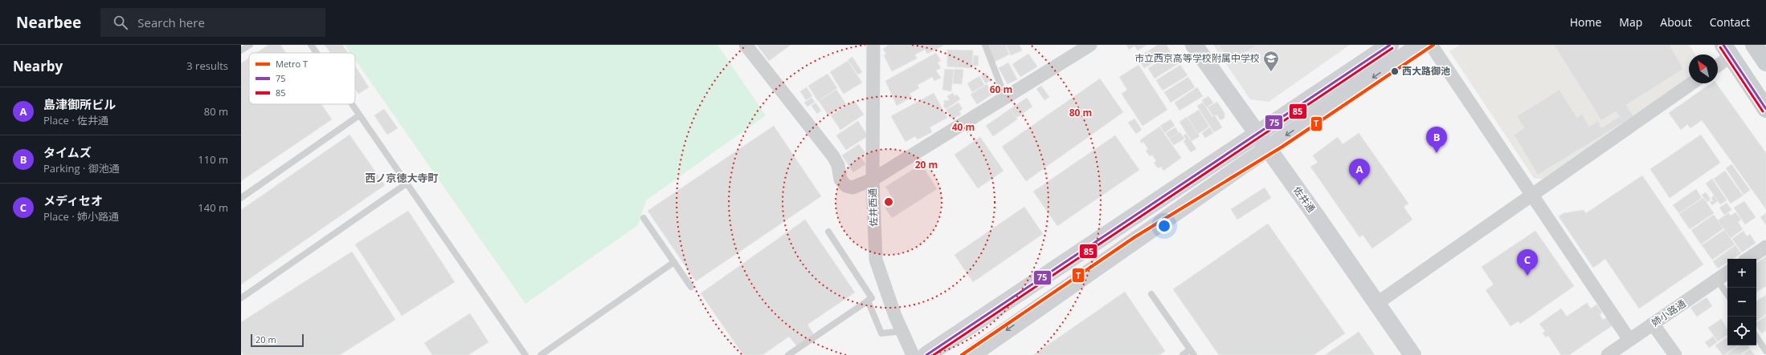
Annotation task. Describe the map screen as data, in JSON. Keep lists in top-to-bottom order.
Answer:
{
  "streets": {
    "street": ["佐井通", "佐井西通", "姉小路通"]
  },
  "districts": ["西ノ京徳大寺町"],
  "places": {
    "other": ["西大路御池"],
    "school or university": ["市立西京高等学校附属中学校"]
  },
  "lines": ["metro line T", "transit line 75", "transit line 85"],
  "legend": ["Metro T", "75", "85"],
  "scale_bar": "20 m",
  "north": "top left",
  "page": {
    "header": "Nearbee",
    "search": "Search here",
    "nav": [
      "Home",
      "Map",
      "About",
      "Contact"
    ],
    "heading": ["Nearby", "3 results"],
    "list": [
      {
        "mark": "A",
        "name": "島津御所ビル",
        "note": "Place · 佐井通",
        "value": "80 m"
      },
      {
        "mark": "B",
        "name": "タイムズ",
        "note": "Parking · 御池通",
        "value": "110 m"
      },
      {
        "mark": "C",
        "name": "メディセオ",
        "note": "Place · 姉小路通",
        "value": "140 m"
      }
    ],
    "pins": ["B", "A", "C"],
    "map_buttons": ["+", "−"],
    "scale": "20 m"
  },
  "rings": [
    "60 m",
    "80 m",
    "40 m",
    "20 m"
  ]
}
